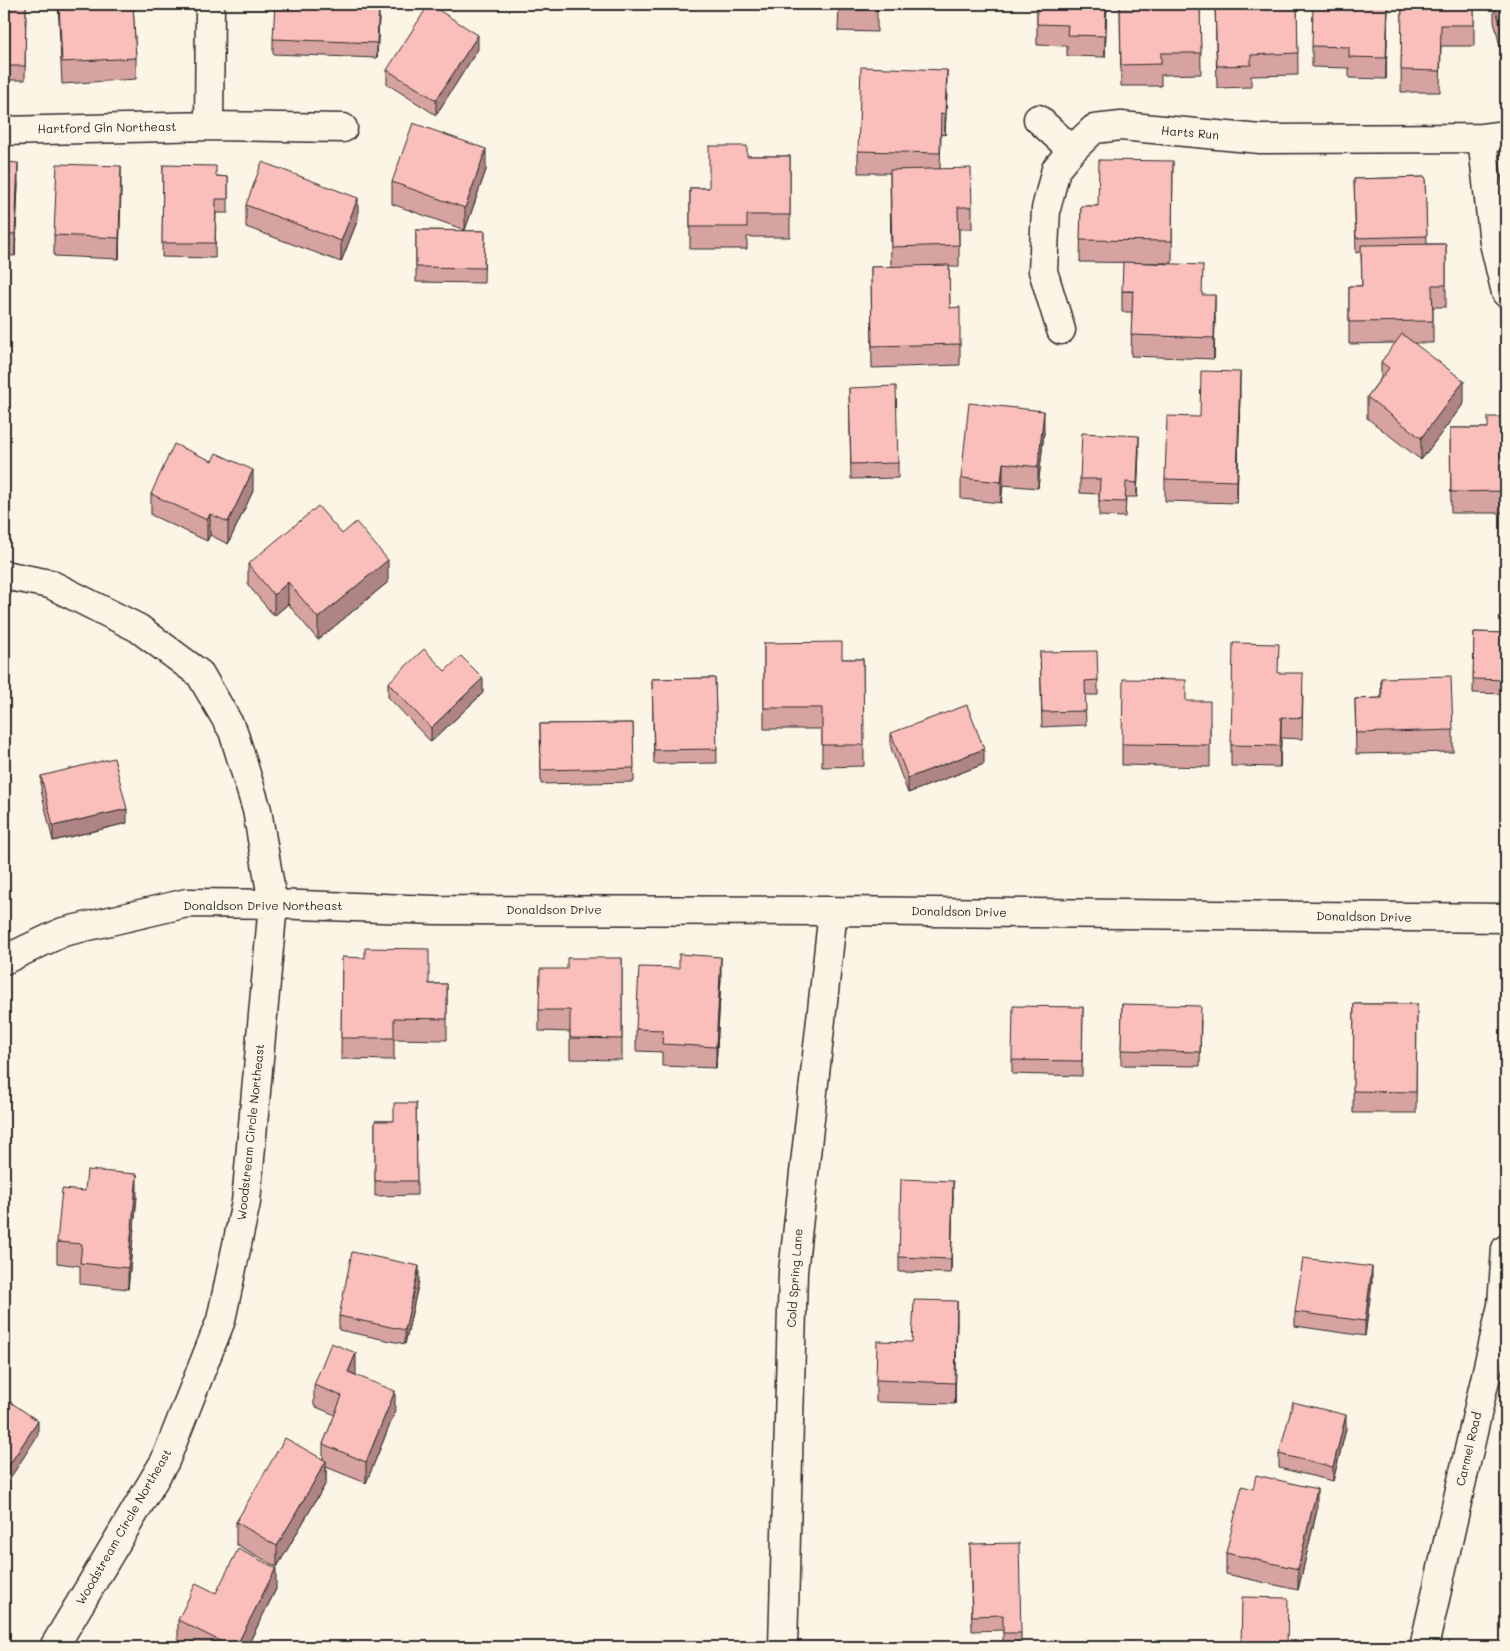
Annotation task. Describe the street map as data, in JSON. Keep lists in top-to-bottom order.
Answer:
{
  "streets": {
    "street": [
      "Hartford Gln Northeast",
      "Harts Run",
      "Donaldson Drive Northeast",
      "Donaldson Drive",
      "Woodstream Circle Northeast",
      "Cold Spring Lane",
      "Carmel Road"
    ]
  },
  "crossings": [
    ["Donaldson Drive Northeast", "Donaldson Drive"],
    ["Donaldson Drive Northeast", "Woodstream Circle Northeast"],
    ["Donaldson Drive", "Cold Spring Lane"]
  ]
}
